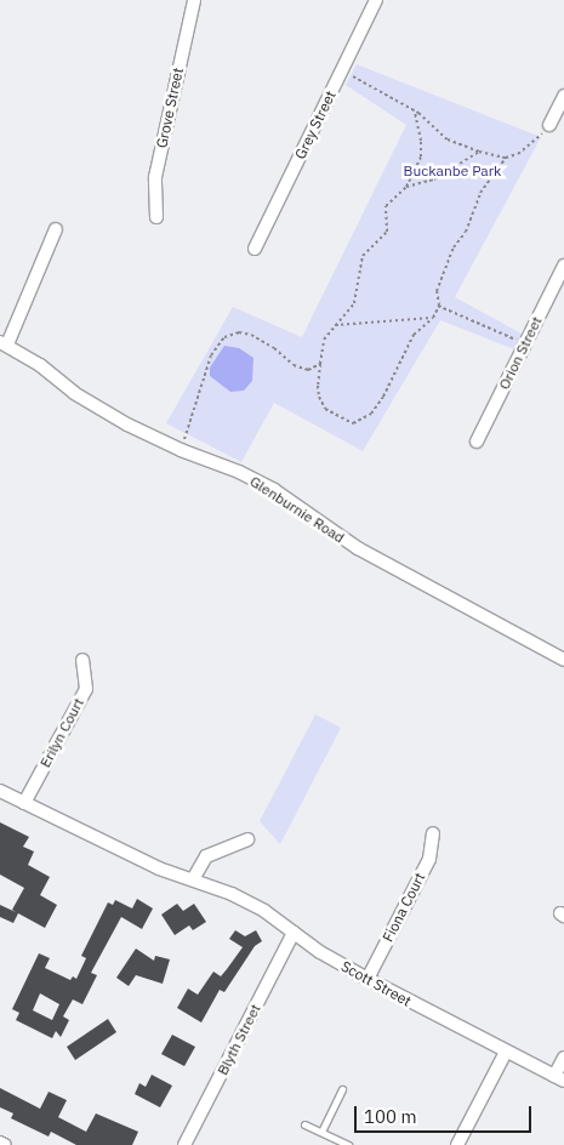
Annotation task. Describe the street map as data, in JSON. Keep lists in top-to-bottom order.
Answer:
{
  "streets": {
    "street": [
      "Grove Street",
      "Grey Street",
      "Orion Street",
      "Glenburnie Road",
      "Erilyn Court",
      "Fiona Court",
      "Scott Street",
      "Blyth Street"
    ]
  },
  "crossings": [
    ["Erilyn Court", "Scott Street"],
    ["Fiona Court", "Scott Street"],
    ["Scott Street", "Blyth Street"]
  ],
  "parks": ["Buckanbe Park"],
  "scale_bar": "100 m"
}
